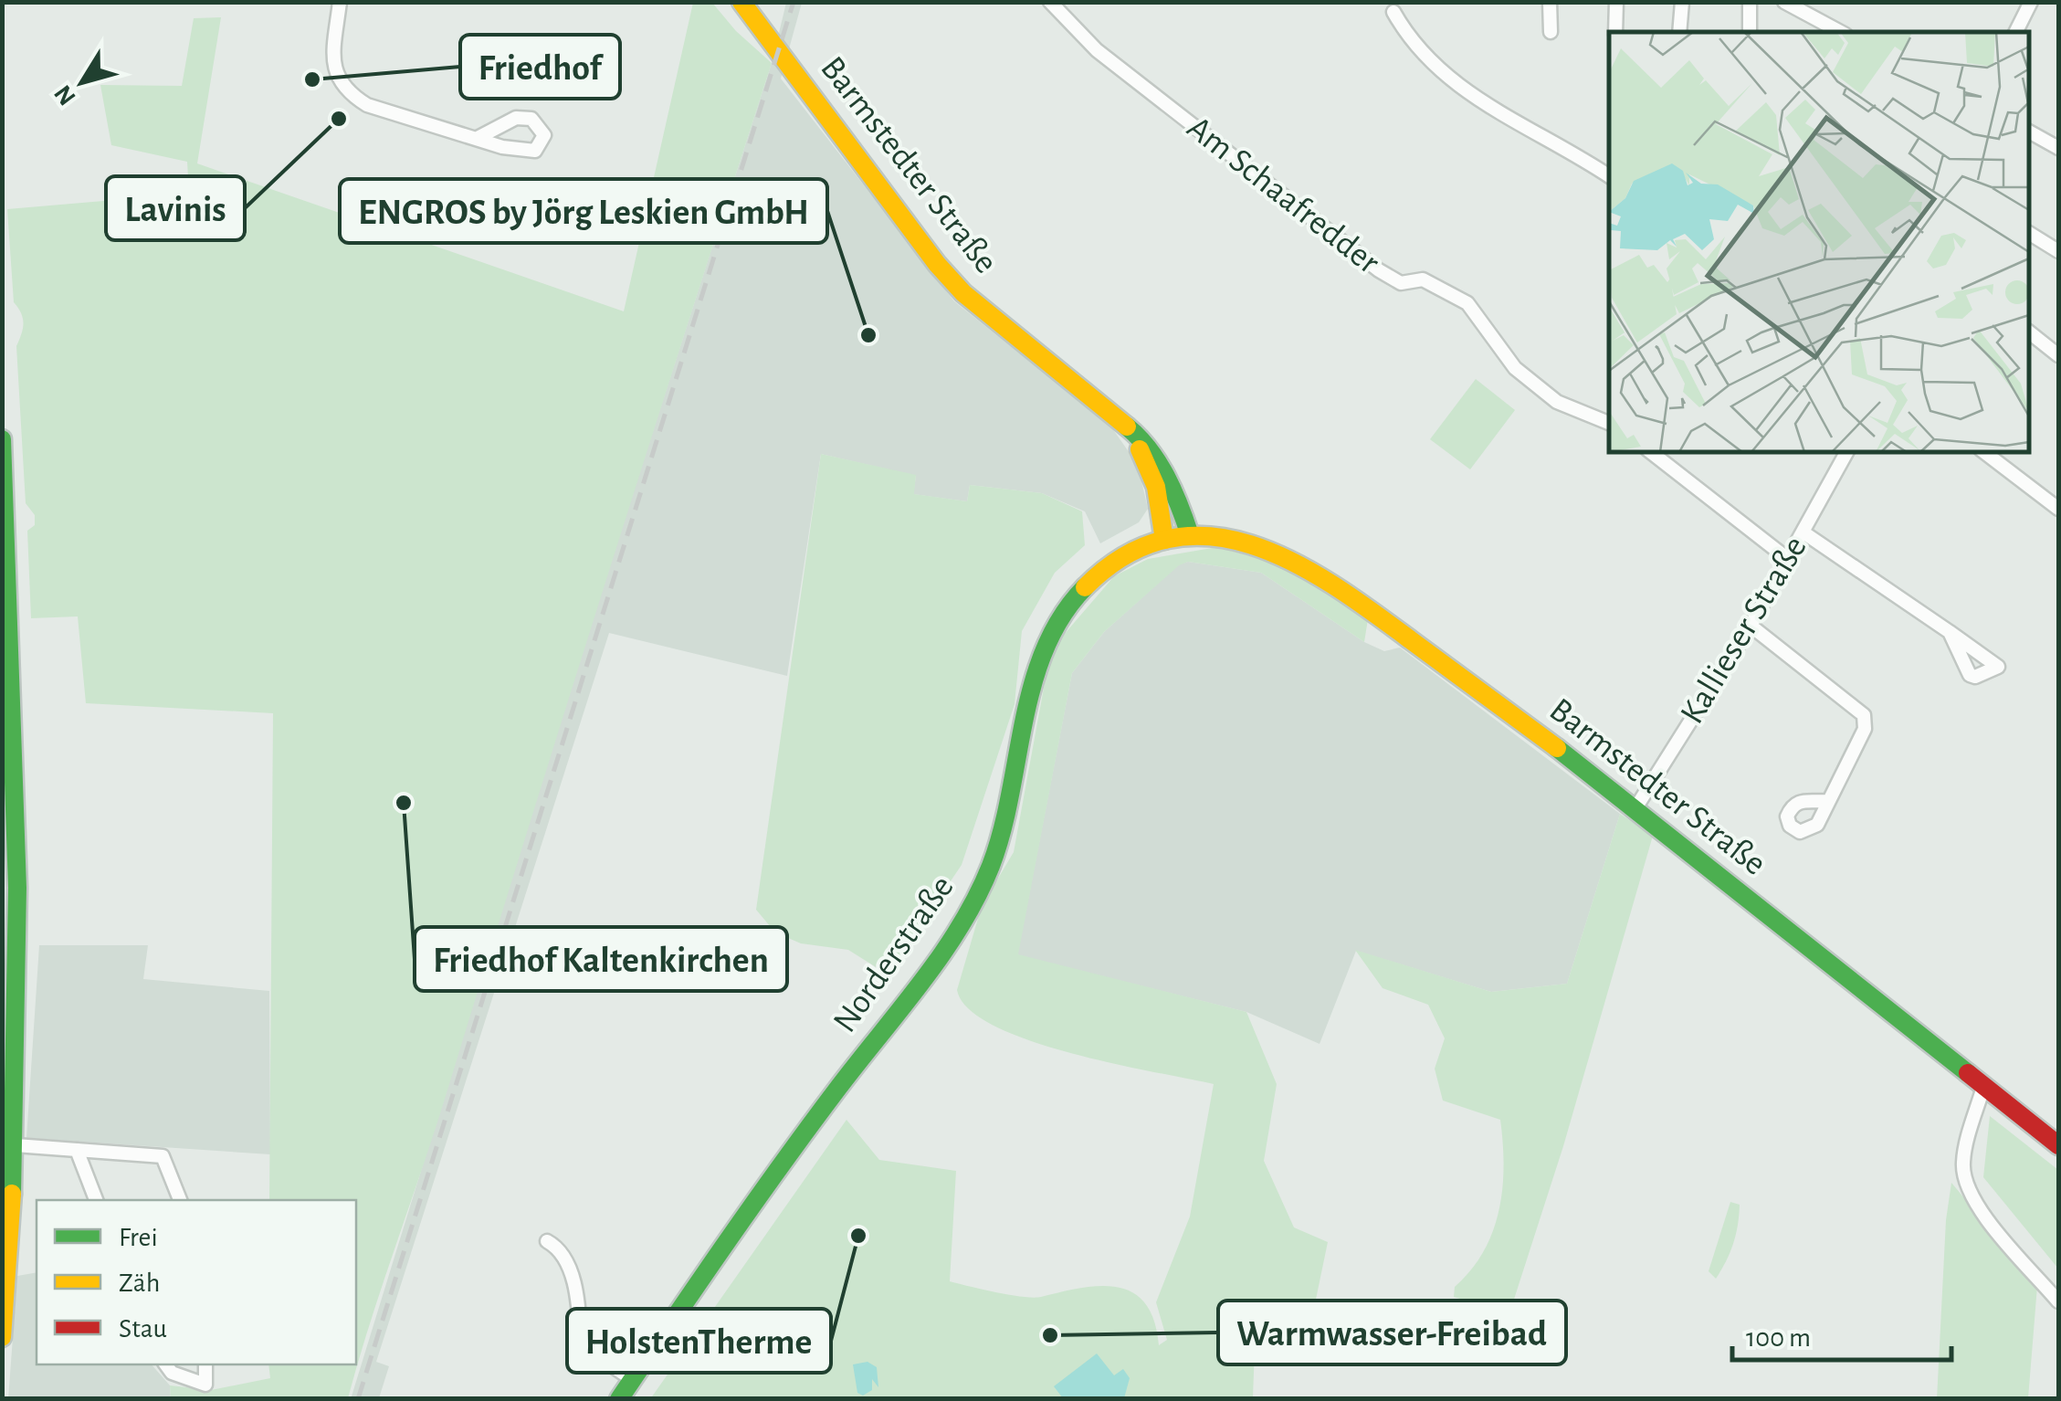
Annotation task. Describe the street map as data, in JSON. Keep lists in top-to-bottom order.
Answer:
{
  "streets": {
    "main road": ["Barmstedter Straße", "Norderstraße"],
    "street": ["Am Schaafredder", "Kallieser Straße"]
  },
  "crossings": [
    ["Barmstedter Straße", "Kallieser Straße"],
    ["Barmstedter Straße", "Norderstraße"]
  ],
  "places": [
    "Friedhof",
    "Lavinis",
    "ENGROS by Jörg Leskien GmbH",
    "Friedhof Kaltenkirchen",
    "HolstenTherme",
    "Warmwasser-Freibad"
  ],
  "legend": ["Frei", "Zäh", "Stau"],
  "scale_bar": "100 m",
  "north": "bottom left"
}
